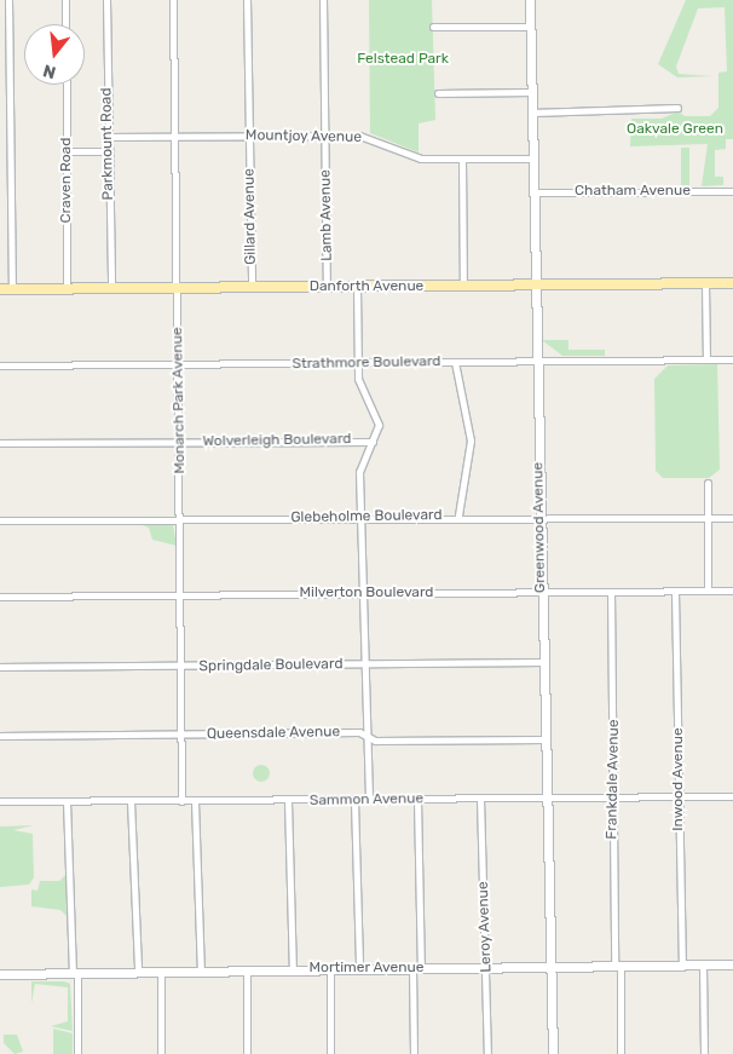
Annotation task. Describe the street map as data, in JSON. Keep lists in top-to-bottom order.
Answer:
{
  "streets": {
    "main road": ["Danforth Avenue"],
    "street": [
      "Mountjoy Avenue",
      "Parkmount Road",
      "Craven Road",
      "Chatham Avenue",
      "Lamb Avenue",
      "Gillard Avenue",
      "Strathmore Boulevard",
      "Monarch Park Avenue",
      "Wolverleigh Boulevard",
      "Glebeholme Boulevard",
      "Greenwood Avenue",
      "Milverton Boulevard",
      "Springdale Boulevard",
      "Queensdale Avenue",
      "Frankdale Avenue",
      "Inwood Avenue",
      "Sammon Avenue",
      "Leroy Avenue",
      "Mortimer Avenue"
    ]
  },
  "crossings": [
    ["Mountjoy Avenue", "Parkmount Road"],
    ["Mountjoy Avenue", "Lamb Avenue"],
    ["Mountjoy Avenue", "Gillard Avenue"],
    ["Mountjoy Avenue", "Monarch Park Avenue"],
    ["Mountjoy Avenue", "Greenwood Avenue"],
    ["Parkmount Road", "Danforth Avenue"],
    ["Craven Road", "Danforth Avenue"],
    ["Chatham Avenue", "Greenwood Avenue"],
    ["Lamb Avenue", "Danforth Avenue"],
    ["Gillard Avenue", "Danforth Avenue"],
    ["Danforth Avenue", "Monarch Park Avenue"],
    ["Danforth Avenue", "Greenwood Avenue"],
    ["Strathmore Boulevard", "Monarch Park Avenue"],
    ["Strathmore Boulevard", "Greenwood Avenue"],
    ["Monarch Park Avenue", "Wolverleigh Boulevard"],
    ["Monarch Park Avenue", "Glebeholme Boulevard"],
    ["Monarch Park Avenue", "Milverton Boulevard"],
    ["Monarch Park Avenue", "Springdale Boulevard"],
    ["Monarch Park Avenue", "Queensdale Avenue"],
    ["Monarch Park Avenue", "Sammon Avenue"],
    ["Glebeholme Boulevard", "Greenwood Avenue"],
    ["Greenwood Avenue", "Milverton Boulevard"],
    ["Greenwood Avenue", "Springdale Boulevard"],
    ["Greenwood Avenue", "Queensdale Avenue"],
    ["Greenwood Avenue", "Sammon Avenue"],
    ["Greenwood Avenue", "Mortimer Avenue"],
    ["Milverton Boulevard", "Frankdale Avenue"],
    ["Milverton Boulevard", "Inwood Avenue"],
    ["Frankdale Avenue", "Sammon Avenue"],
    ["Frankdale Avenue", "Mortimer Avenue"],
    ["Inwood Avenue", "Sammon Avenue"],
    ["Inwood Avenue", "Mortimer Avenue"],
    ["Sammon Avenue", "Leroy Avenue"],
    ["Leroy Avenue", "Mortimer Avenue"]
  ],
  "parks": ["Felstead Park", "Oakvale Green"],
  "north": "bottom"
}
